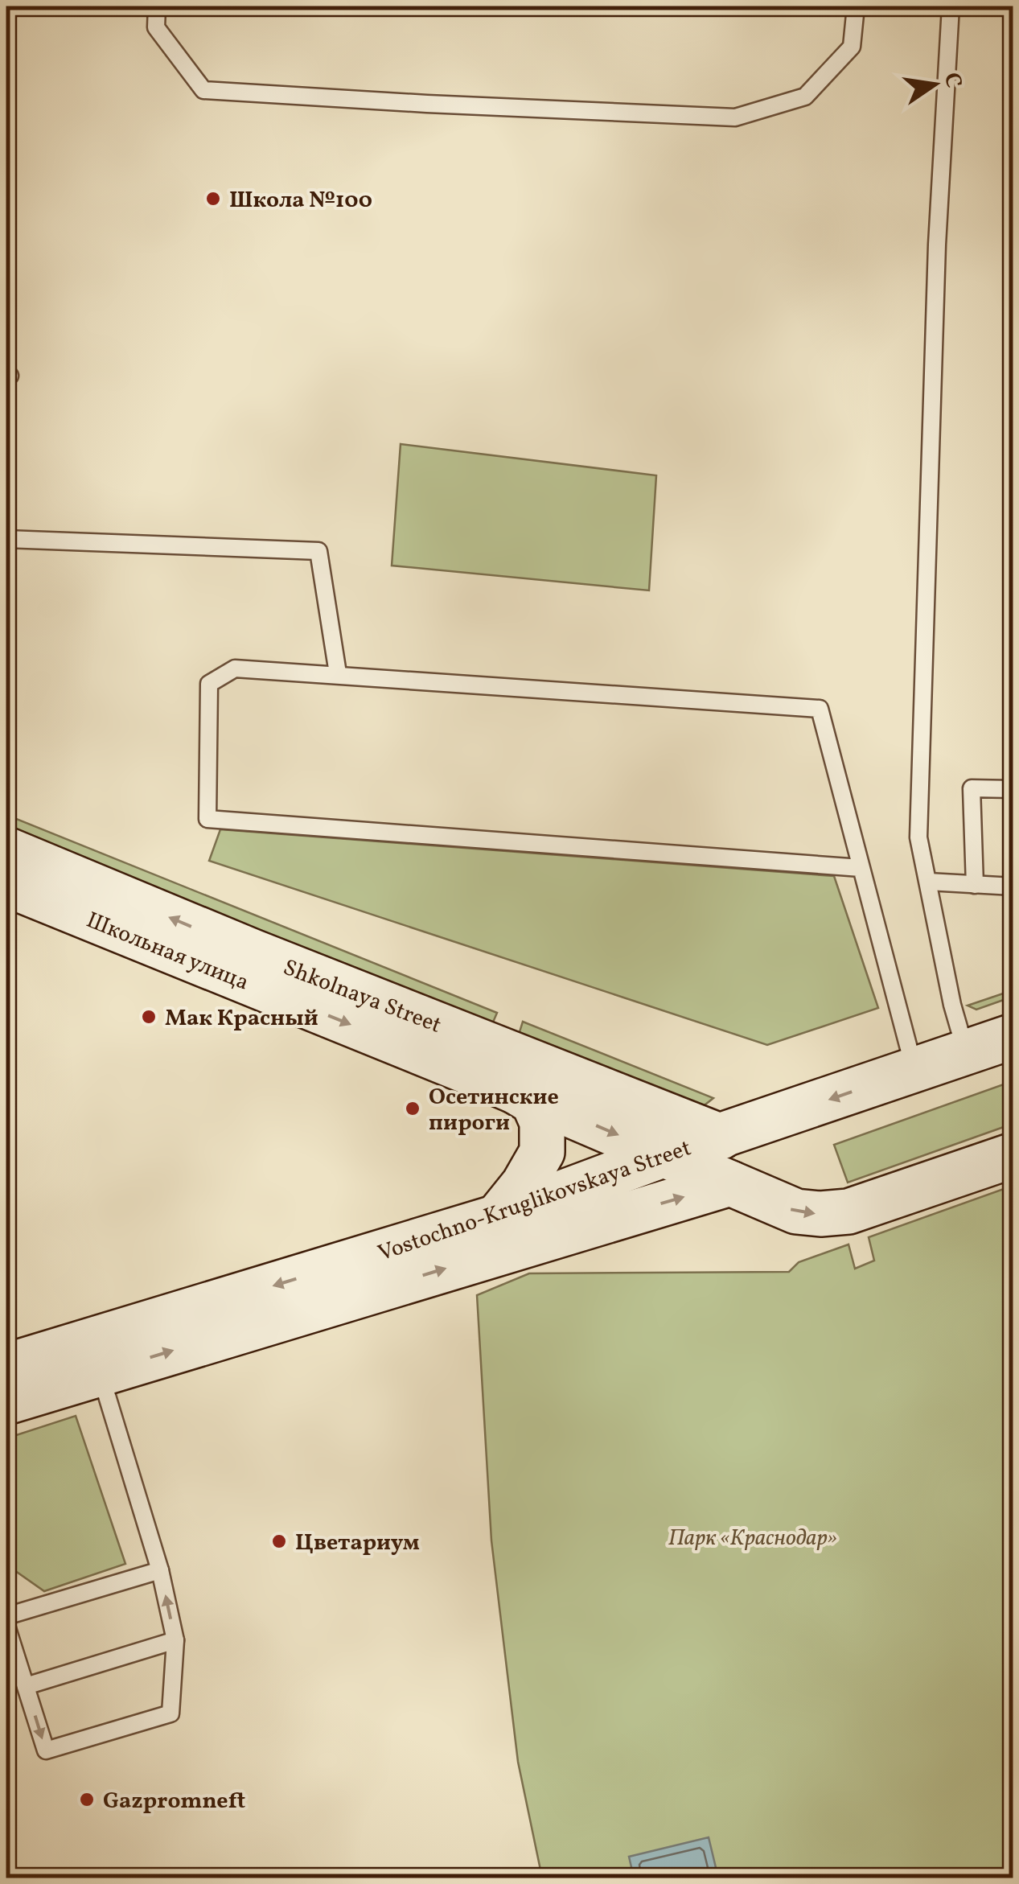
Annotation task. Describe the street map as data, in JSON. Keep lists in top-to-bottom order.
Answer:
{
  "streets": {
    "main road": ["Школьная улица", "Shkolnaya Street", "Vostochno-Kruglikovskaya Street"]
  },
  "crossings": [
    ["Школьная улица", "Vostochno-Kruglikovskaya Street"],
    ["Shkolnaya Street", "Vostochno-Kruglikovskaya Street"]
  ],
  "one_way": ["Школьная улица", "Shkolnaya Street"],
  "parks": ["Парк «Краснодар»"],
  "places": [
    "Школа №100",
    "Мак Красный",
    "Осетинские пироги",
    "Цветариум",
    "Gazpromneft"
  ],
  "north": "right"
}
